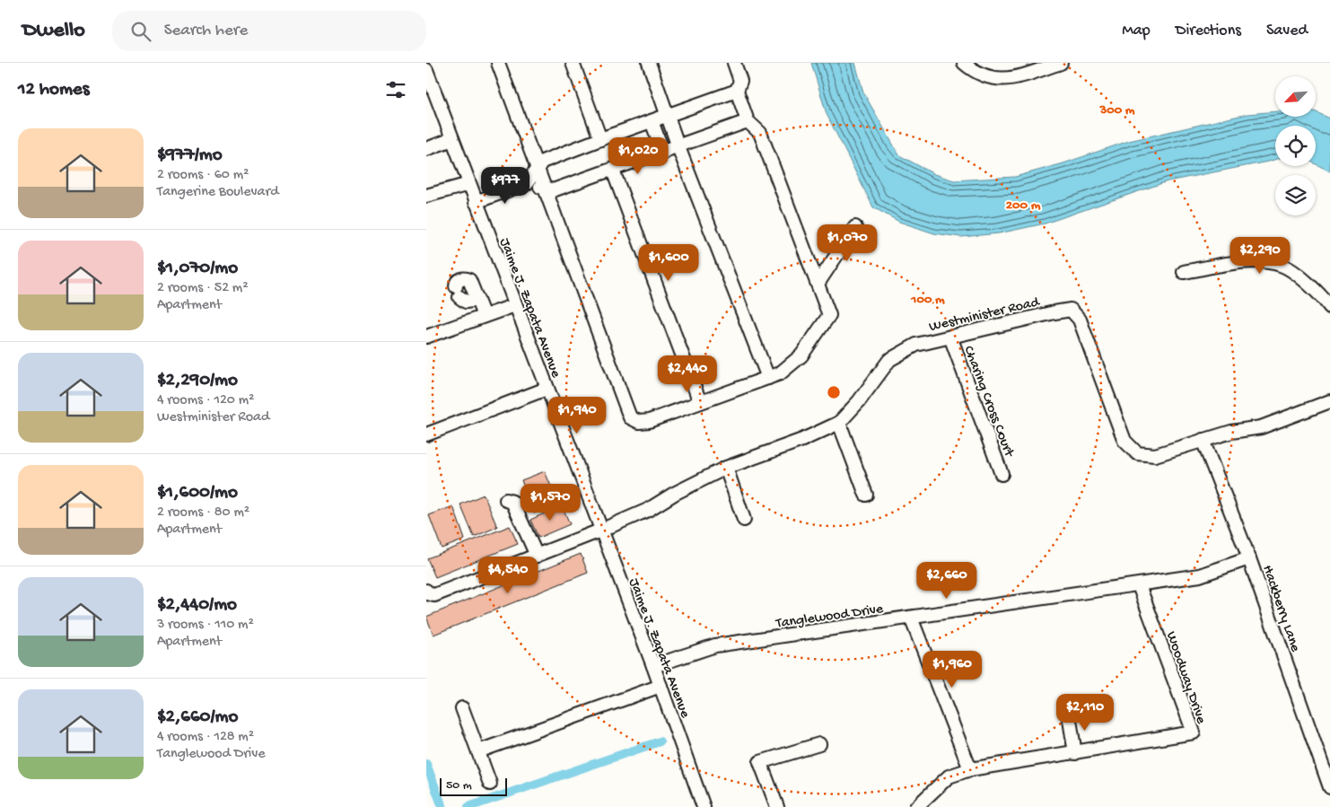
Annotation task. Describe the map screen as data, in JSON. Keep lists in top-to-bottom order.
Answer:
{
  "streets": {
    "street": [
      "Jaime J. Zapata Avenue",
      "Westminister Road",
      "Charing Cross Court",
      "Hackberry Lane",
      "Tanglewood Drive",
      "Woodway Drive"
    ]
  },
  "crossings": [
    ["Jaime J. Zapata Avenue", "Westminister Road"],
    ["Jaime J. Zapata Avenue", "Tanglewood Drive"],
    ["Westminister Road", "Charing Cross Court"],
    ["Westminister Road", "Hackberry Lane"],
    ["Hackberry Lane", "Tanglewood Drive"],
    ["Tanglewood Drive", "Woodway Drive"]
  ],
  "scale_bar": "50 m",
  "north": "bottom left",
  "page": {
    "header": "Dwello",
    "search": "Search here",
    "nav": ["Map", "Directions", "Saved"],
    "heading": "12 homes",
    "list": [
      {
        "name": "$977/mo",
        "note": "2 rooms · 60 m² · Tangerine Boulevard"
      },
      {
        "name": "$1,070/mo",
        "note": "2 rooms · 52 m² · Apartment"
      },
      {
        "name": "$2,290/mo",
        "note": "4 rooms · 120 m² · Westminister Road"
      },
      {
        "name": "$1,600/mo",
        "note": "2 rooms · 80 m² · Apartment"
      },
      {
        "name": "$2,440/mo",
        "note": "3 rooms · 110 m² · Apartment"
      },
      {
        "name": "$2,660/mo",
        "note": "4 rooms · 128 m² · Tanglewood Drive"
      }
    ],
    "price": [
      "$1,020",
      "$977",
      "$1,070",
      "$2,290",
      "$1,600",
      "$2,440",
      "$1,940",
      "$1,570",
      "$4,540",
      "$2,660",
      "$1,960",
      "$2,110"
    ],
    "scale": "50 m"
  },
  "rings": ["300 m", "200 m", "100 m"]
}
